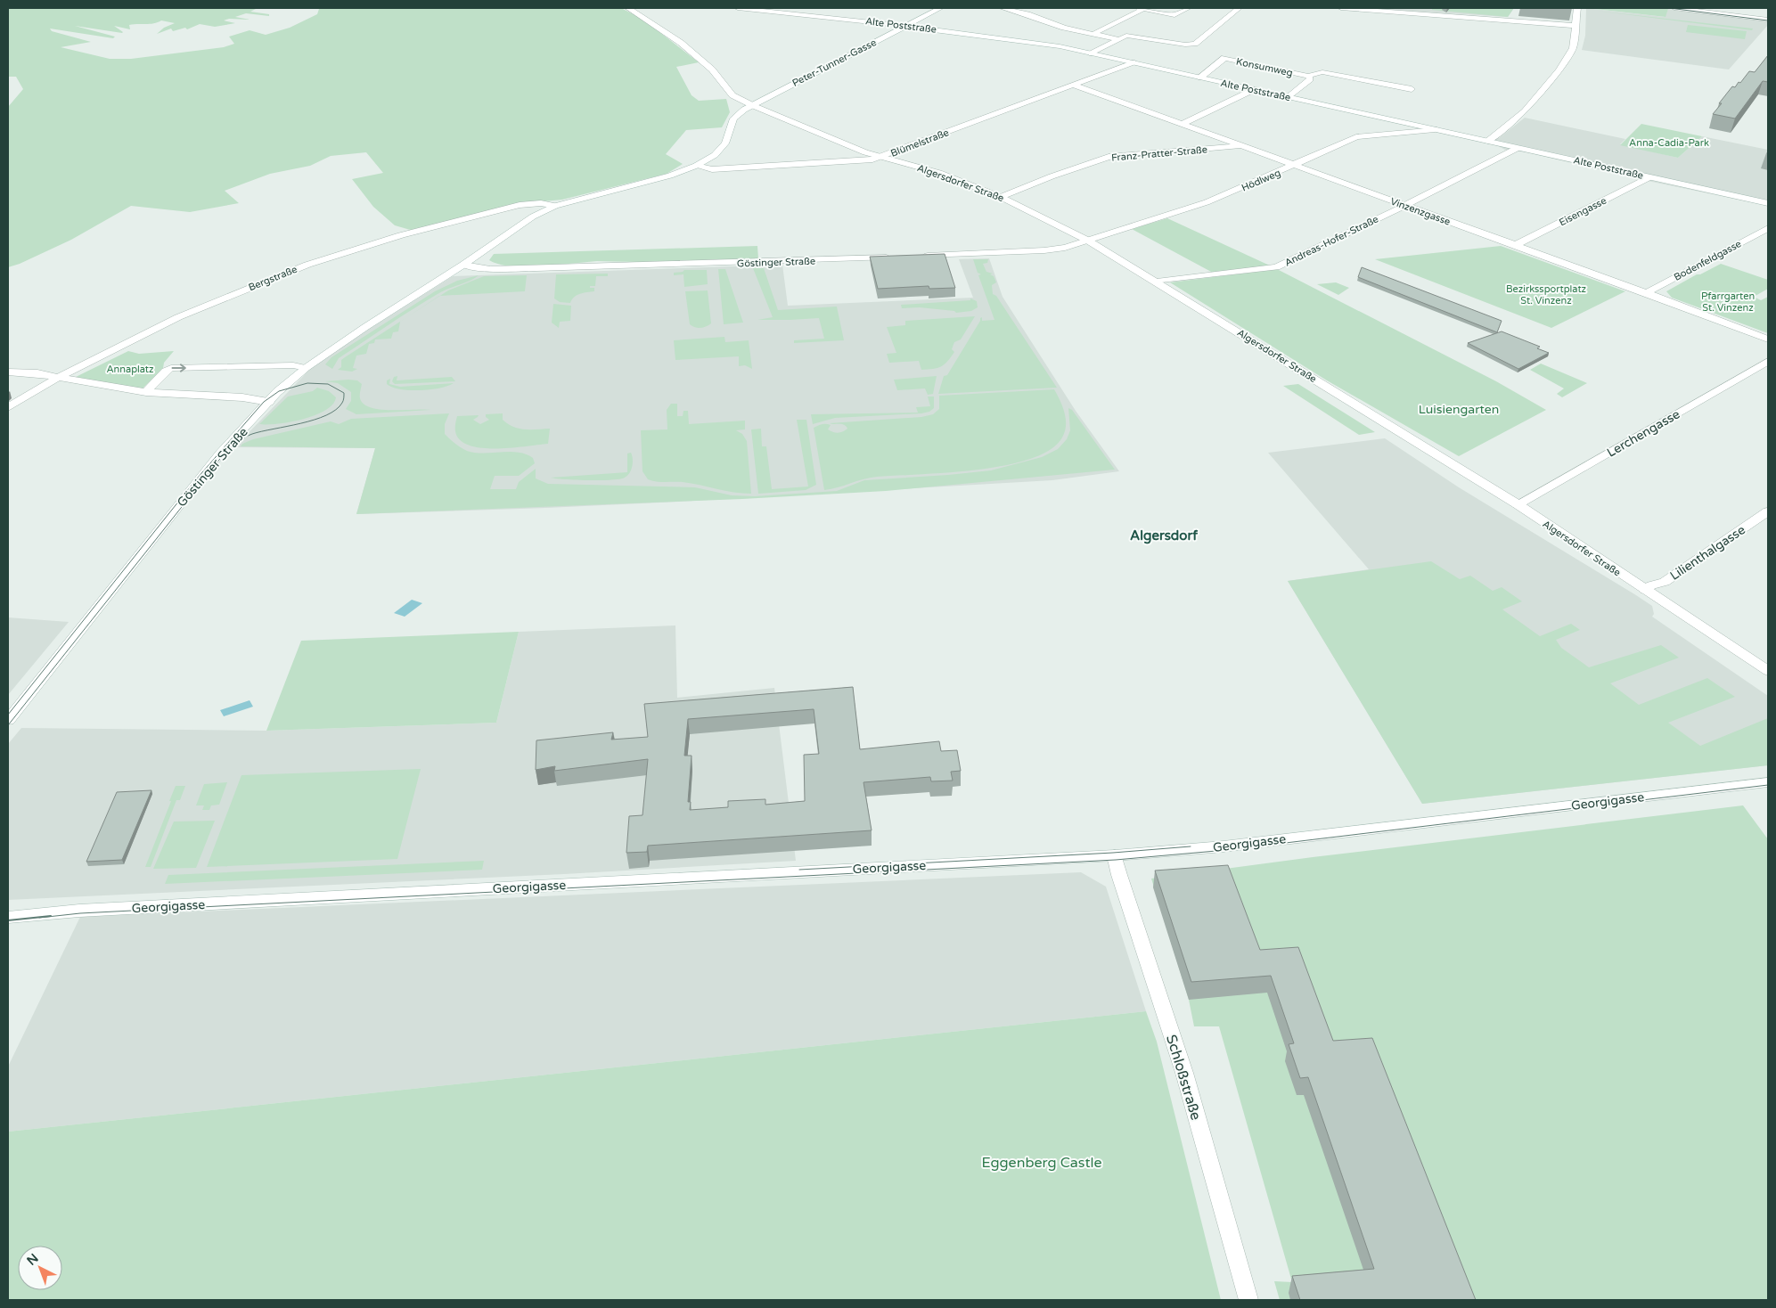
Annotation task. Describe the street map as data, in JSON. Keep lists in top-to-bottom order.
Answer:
{
  "streets": {
    "street": [
      "Alte Poststraße",
      "Peter-Tunner-Gasse",
      "Konsumweg",
      "Blümelstraße",
      "Franz-Pratter-Straße",
      "Hödlweg",
      "Algersdorfer Straße",
      "Vinzenzgasse",
      "Eisengasse",
      "Andreas-Hofer-Straße",
      "Bodenfeldgasse",
      "Göstinger Straße",
      "Bergstraße",
      "Lerchengasse",
      "Lilienthalgasse",
      "Georgigasse",
      "Schloßstraße"
    ]
  },
  "crossings": [
    ["Alte Poststraße", "Peter-Tunner-Gasse"],
    ["Alte Poststraße", "Konsumweg"],
    ["Alte Poststraße", "Blümelstraße"],
    ["Alte Poststraße", "Hödlweg"],
    ["Alte Poststraße", "Eisengasse"],
    ["Alte Poststraße", "Andreas-Hofer-Straße"],
    ["Peter-Tunner-Gasse", "Algersdorfer Straße"],
    ["Peter-Tunner-Gasse", "Göstinger Straße"],
    ["Blümelstraße", "Algersdorfer Straße"],
    ["Blümelstraße", "Vinzenzgasse"],
    ["Blümelstraße", "Göstinger Straße"],
    ["Franz-Pratter-Straße", "Algersdorfer Straße"],
    ["Franz-Pratter-Straße", "Vinzenzgasse"],
    ["Hödlweg", "Algersdorfer Straße"],
    ["Hödlweg", "Vinzenzgasse"],
    ["Algersdorfer Straße", "Andreas-Hofer-Straße"],
    ["Algersdorfer Straße", "Göstinger Straße"],
    ["Algersdorfer Straße", "Lerchengasse"],
    ["Algersdorfer Straße", "Lilienthalgasse"],
    ["Vinzenzgasse", "Eisengasse"],
    ["Vinzenzgasse", "Andreas-Hofer-Straße"],
    ["Vinzenzgasse", "Bodenfeldgasse"],
    ["Göstinger Straße", "Bergstraße"],
    ["Georgigasse", "Schloßstraße"]
  ],
  "districts": ["Algersdorf"],
  "parks": [
    "Anna-Cadia-Park",
    "Bezirkssportplatz St. Vinzenz",
    "Pfarrgarten St. Vinzenz",
    "Annaplatz",
    "Luisiengarten",
    "Eggenberg Castle"
  ],
  "north": "top left"
}
